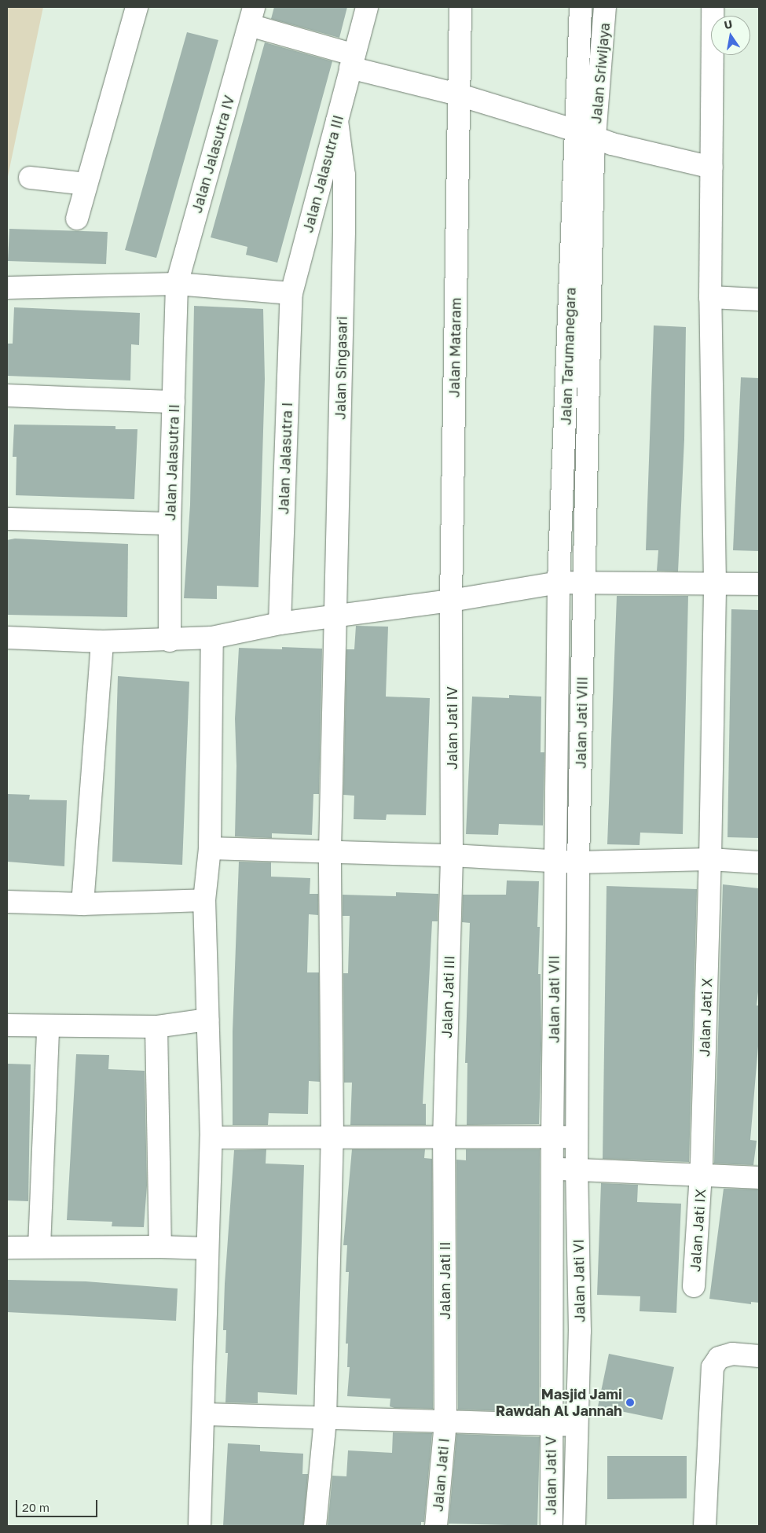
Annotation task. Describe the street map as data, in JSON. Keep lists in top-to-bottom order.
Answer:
{
  "streets": {
    "street": [
      "Jalan Sriwijaya",
      "Jalan Jalasutra IV",
      "Jalan Jalasutra III",
      "Jalan Mataram",
      "Jalan Tarumanegara",
      "Jalan Singasari",
      "Jalan Jalasutra I",
      "Jalan Jalasutra II",
      "Jalan Jati VIII",
      "Jalan Jati IV",
      "Jalan Jati III",
      "Jalan Jati VII",
      "Jalan Jati X",
      "Jalan Jati IX",
      "Jalan Jati II",
      "Jalan Jati VI",
      "Jalan Jati I",
      "Jalan Jati V"
    ]
  },
  "crossings": [
    ["Jalan Sriwijaya", "Jalan Tarumanegara"],
    ["Jalan Jalasutra IV", "Jalan Jalasutra II"],
    ["Jalan Jalasutra III", "Jalan Singasari"],
    ["Jalan Jalasutra III", "Jalan Jalasutra I"],
    ["Jalan Mataram", "Jalan Jati IV"],
    ["Jalan Tarumanegara", "Jalan Jati VIII"],
    ["Jalan Jati VIII", "Jalan Jati VII"],
    ["Jalan Jati IV", "Jalan Jati III"],
    ["Jalan Jati III", "Jalan Jati II"],
    ["Jalan Jati VII", "Jalan Jati VI"],
    ["Jalan Jati X", "Jalan Jati IX"],
    ["Jalan Jati II", "Jalan Jati I"],
    ["Jalan Jati VI", "Jalan Jati V"]
  ],
  "places": ["Masjid Jami Rawdah Al Jannah"],
  "scale_bar": "20 m",
  "north": "top"
}
